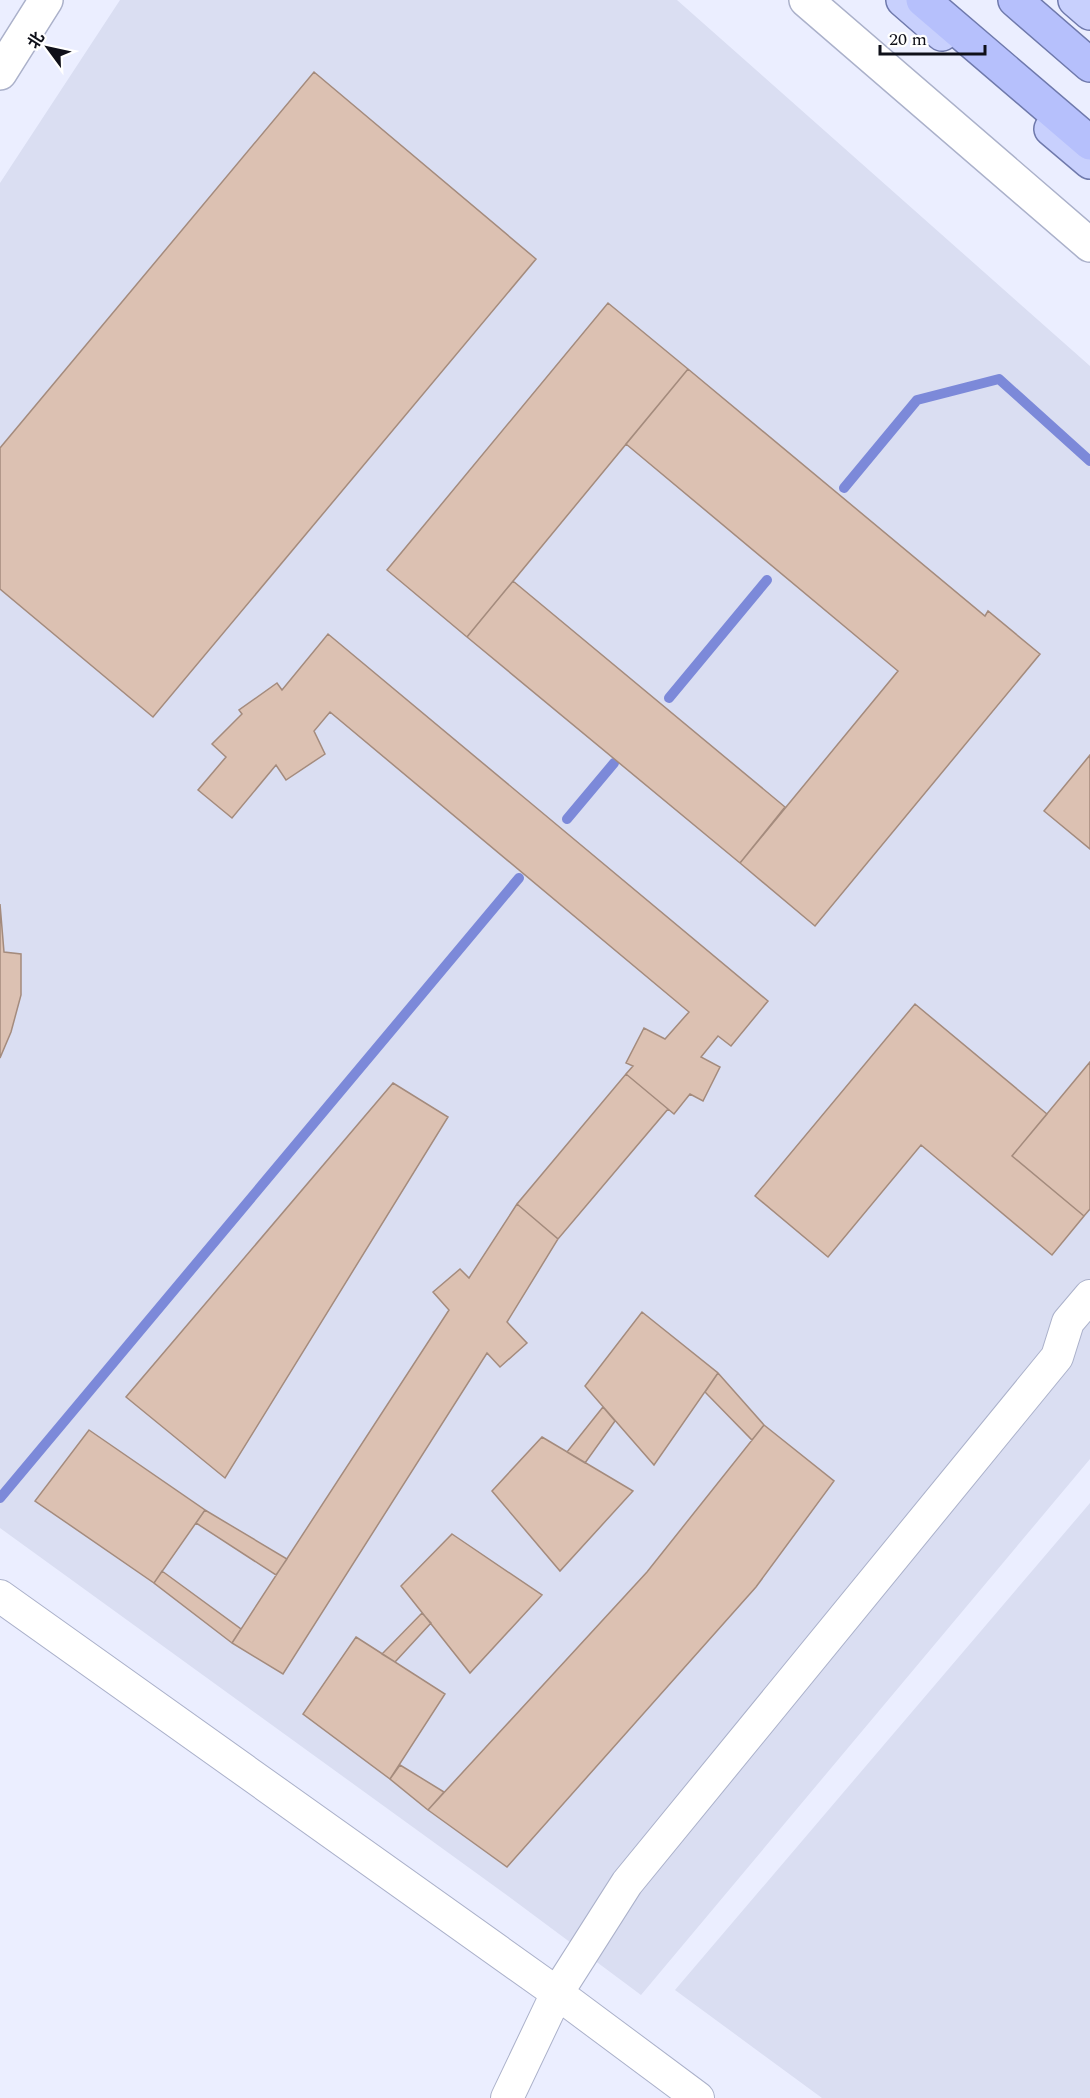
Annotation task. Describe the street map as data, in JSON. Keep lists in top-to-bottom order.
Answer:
{
  "scale_bar": "20 m",
  "north": "top left"
}
